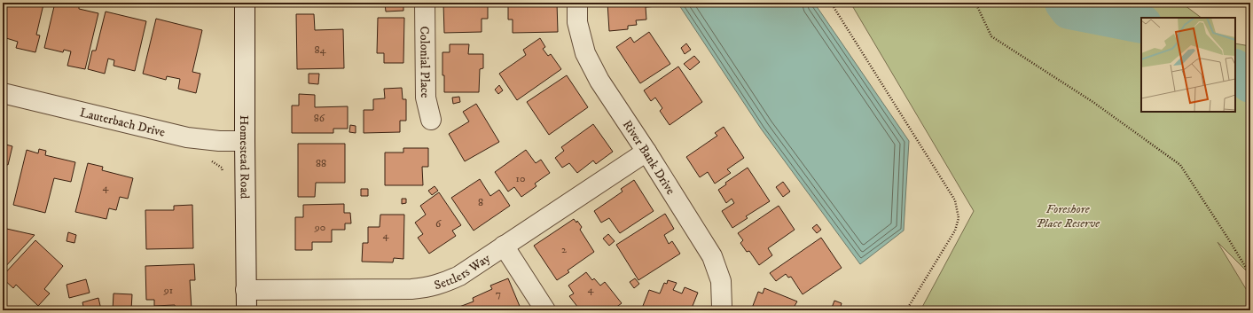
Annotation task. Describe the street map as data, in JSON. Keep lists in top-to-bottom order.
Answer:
{
  "streets": {
    "street": [
      "Colonial Place",
      "Lauterbach Drive",
      "Homestead Road",
      "River Bank Drive",
      "Settlers Way"
    ]
  },
  "crossings": [
    ["Lauterbach Drive", "Homestead Road"],
    ["Homestead Road", "Settlers Way"],
    ["River Bank Drive", "Settlers Way"]
  ],
  "parks": ["Foreshore Place Reserve"],
  "house_numbers": [
    "84",
    "86",
    "88",
    "10",
    "4",
    "8",
    "6",
    "90",
    "4",
    "2",
    "4",
    "91",
    "7"
  ]
}
